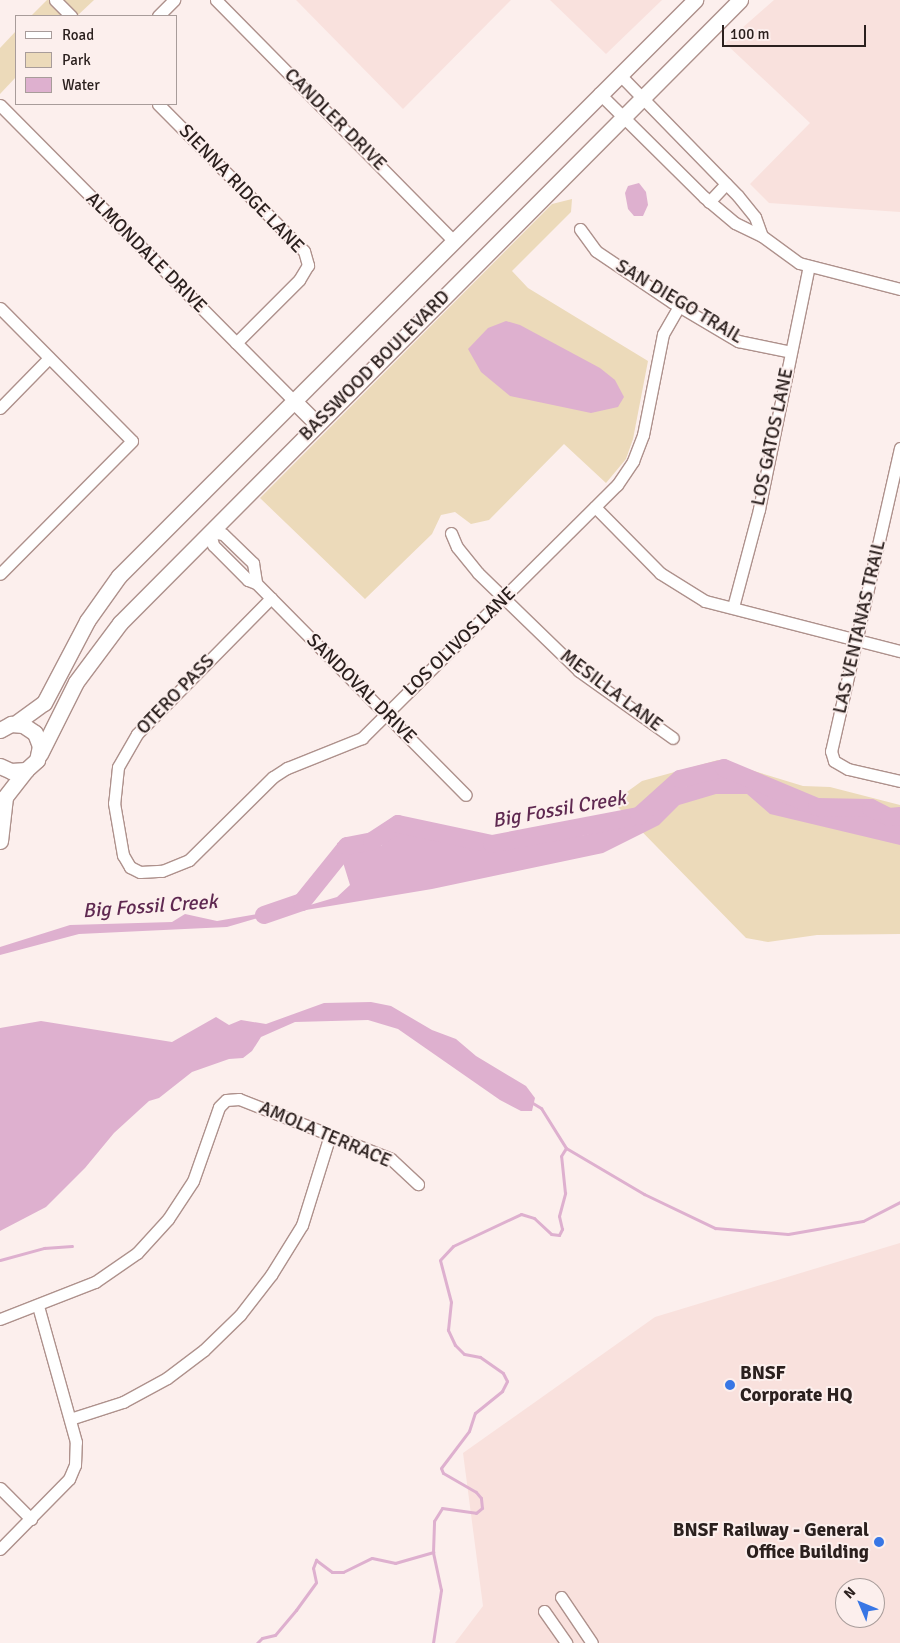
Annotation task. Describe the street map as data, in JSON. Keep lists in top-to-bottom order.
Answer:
{
  "streets": {
    "main road": ["BASSWOOD BOULEVARD"],
    "street": [
      "CANDLER DRIVE",
      "SIENNA RIDGE LANE",
      "ALMONDALE DRIVE",
      "SAN DIEGO TRAIL",
      "LOS GATOS LANE",
      "LAS VENTANAS TRAIL",
      "LOS OLIVOS LANE",
      "SANDOVAL DRIVE",
      "MESILLA LANE",
      "OTERO PASS",
      "AMOLA TERRACE"
    ]
  },
  "crossings": [
    ["CANDLER DRIVE", "BASSWOOD BOULEVARD"],
    ["SIENNA RIDGE LANE", "ALMONDALE DRIVE"],
    ["ALMONDALE DRIVE", "BASSWOOD BOULEVARD"],
    ["SAN DIEGO TRAIL", "LOS GATOS LANE"],
    ["SAN DIEGO TRAIL", "LOS OLIVOS LANE"],
    ["BASSWOOD BOULEVARD", "SANDOVAL DRIVE"],
    ["LOS OLIVOS LANE", "SANDOVAL DRIVE"],
    ["LOS OLIVOS LANE", "MESILLA LANE"],
    ["LOS OLIVOS LANE", "OTERO PASS"],
    ["SANDOVAL DRIVE", "OTERO PASS"]
  ],
  "water": ["Big Fossil Creek"],
  "places": ["BNSF Corporate HQ", "BNSF Railway - General Office Building"],
  "legend": ["Road", "Park", "Water"],
  "scale_bar": "100 m",
  "north": "top left"
}
